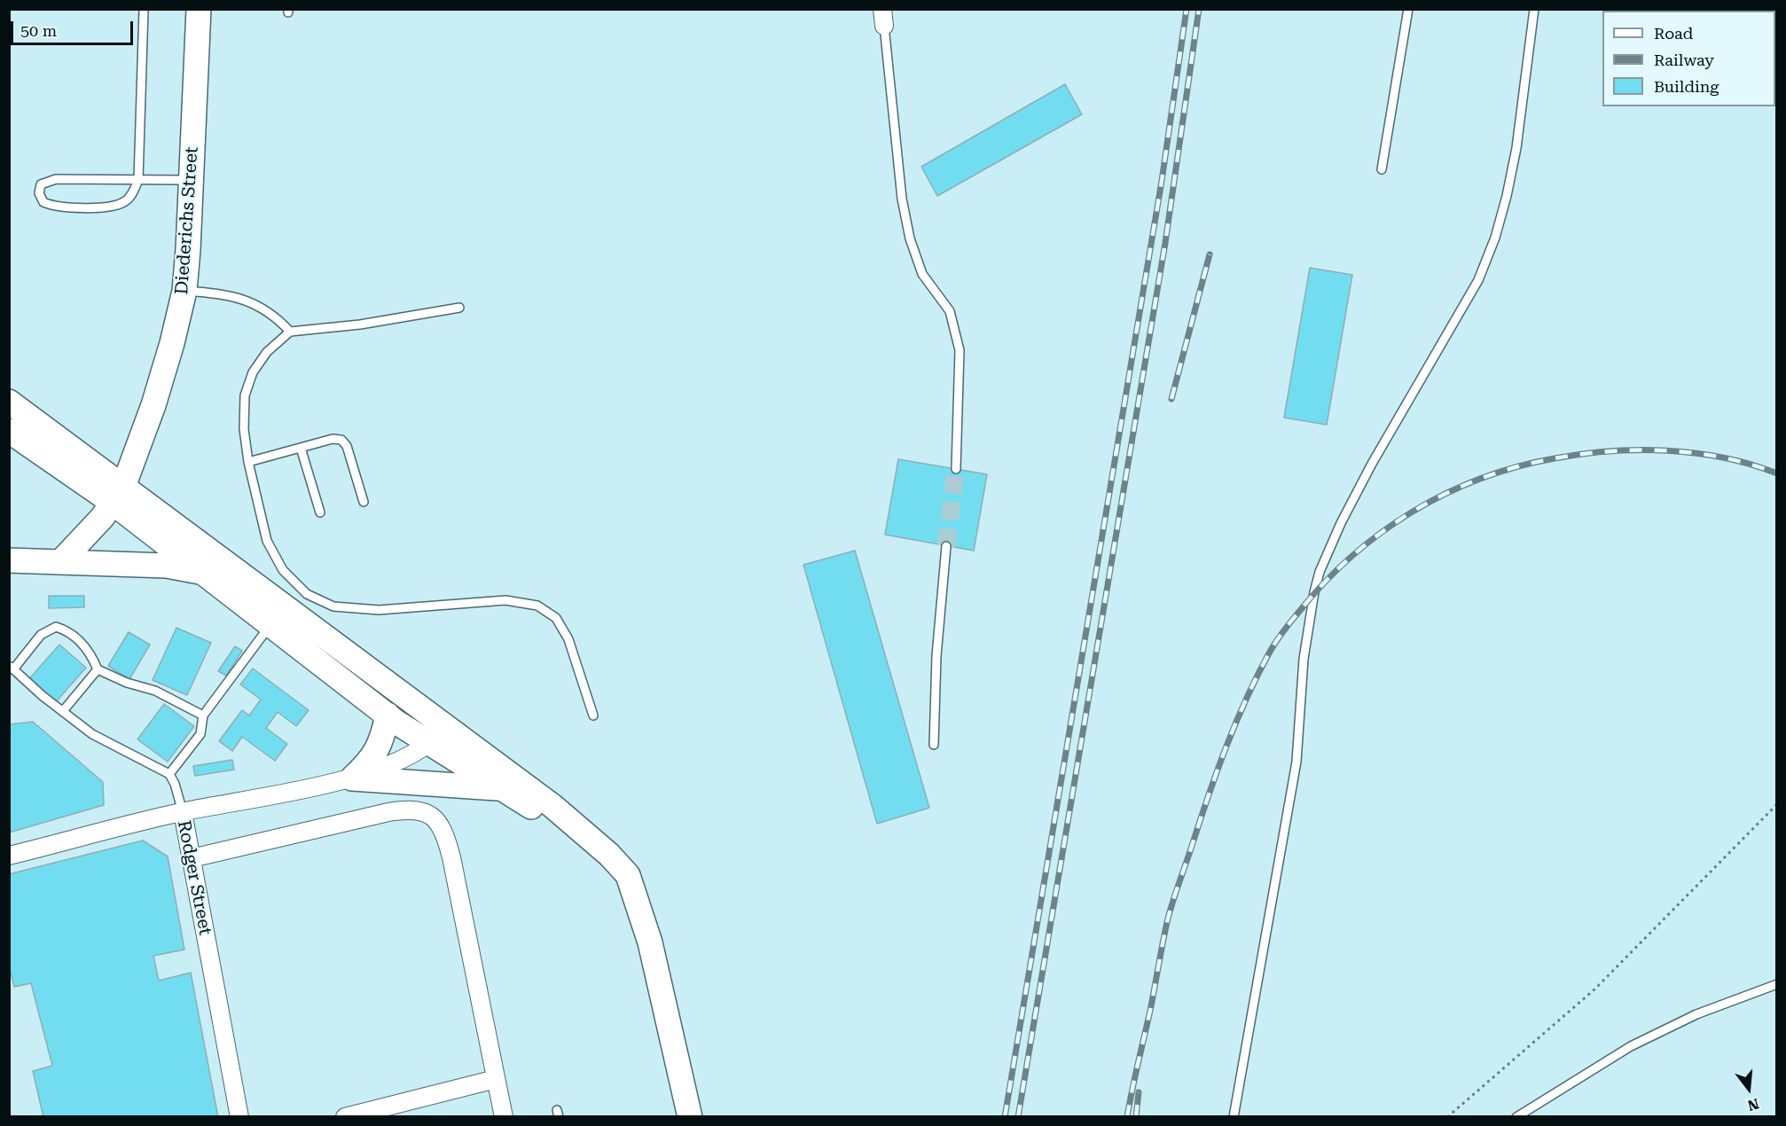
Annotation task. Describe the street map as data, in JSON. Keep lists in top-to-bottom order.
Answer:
{
  "streets": {
    "main road": ["Diederichs Street"],
    "street": ["Rodger Street"]
  },
  "legend": ["Road", "Railway", "Building"],
  "scale_bar": "50 m",
  "north": "bottom"
}
